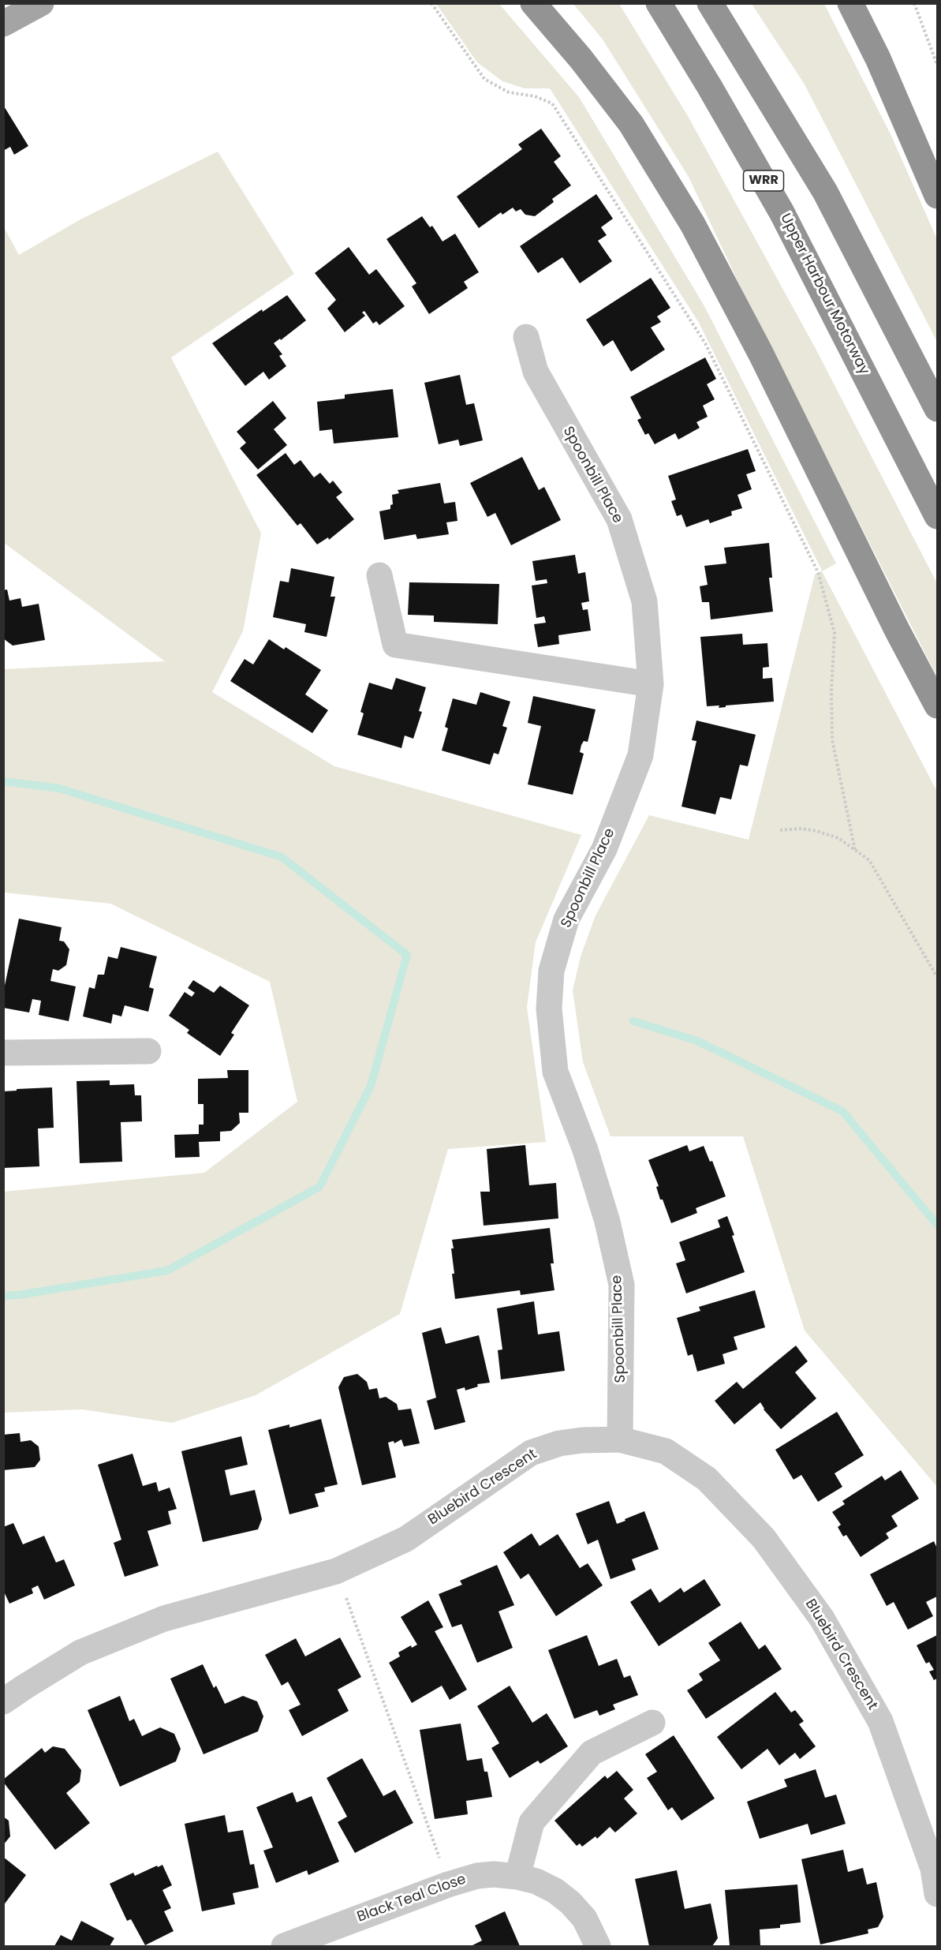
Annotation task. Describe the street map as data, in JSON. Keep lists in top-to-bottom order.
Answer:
{
  "streets": {
    "highway": ["WRR", "Upper Harbour Motorway"],
    "street": ["Spoonbill Place", "Bluebird Crescent", "Black Teal Close"]
  },
  "crossings": [
    ["Spoonbill Place", "Bluebird Crescent"]
  ]
}
